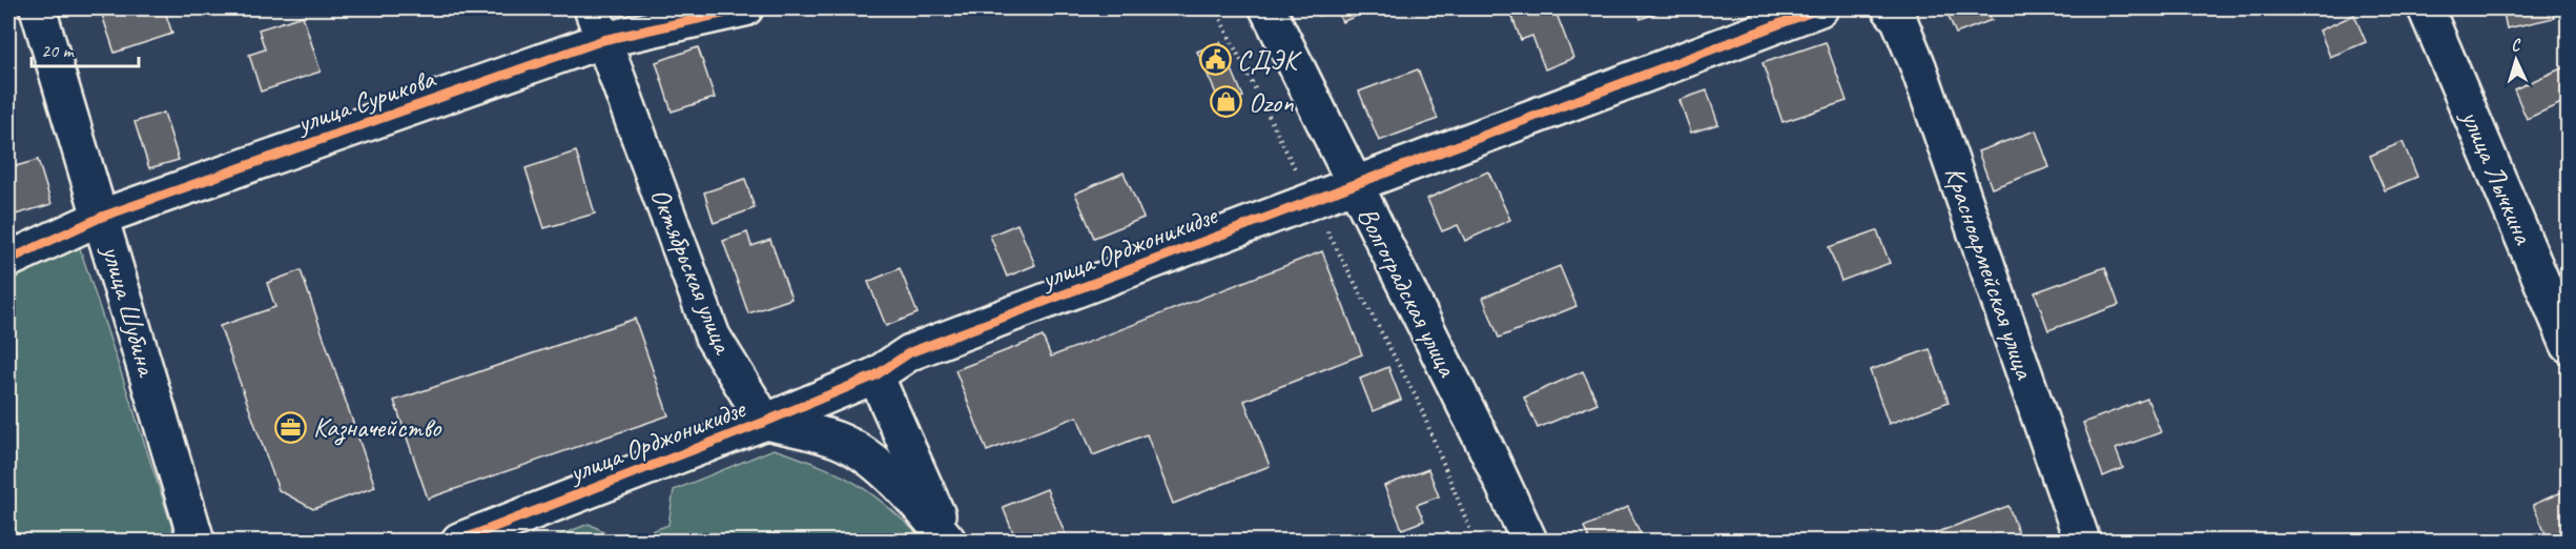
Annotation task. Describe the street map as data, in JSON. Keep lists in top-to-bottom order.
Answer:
{
  "streets": {
    "street": [
      "улица Сурикова",
      "улица Лычкина",
      "улица Орджоникидзе",
      "Октябрьская улица",
      "Красноармейская улица",
      "Волгоградская улица",
      "улица Шубина"
    ]
  },
  "crossings": [
    ["улица Сурикова", "Октябрьская улица"],
    ["улица Сурикова", "улица Шубина"],
    ["улица Орджоникидзе", "Октябрьская улица"],
    ["улица Орджоникидзе", "Волгоградская улица"]
  ],
  "places": {
    "public building": ["СДЭК"],
    "shop": ["Ozon"],
    "office": ["Казначейство"]
  },
  "scale_bar": "20 m",
  "north": "top"
}
